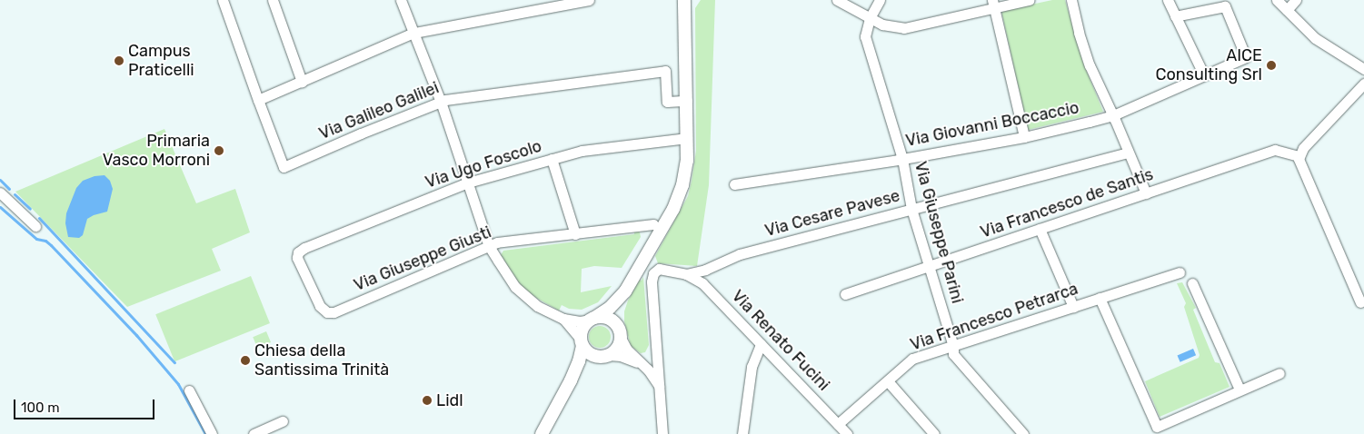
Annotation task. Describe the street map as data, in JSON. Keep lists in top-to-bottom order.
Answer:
{
  "streets": {
    "street": [
      "Via Galileo Galilei",
      "Via Giovanni Boccaccio",
      "Via Ugo Foscolo",
      "Via Francesco de Santis",
      "Via Cesare Pavese",
      "Via Giuseppe Parini",
      "Via Giuseppe Giusti",
      "Via Francesco Petrarca",
      "Via Renato Fucini"
    ]
  },
  "crossings": [
    ["Via Giovanni Boccaccio", "Via Giuseppe Parini"],
    ["Via Ugo Foscolo", "Via Giuseppe Giusti"],
    ["Via Francesco de Santis", "Via Giuseppe Parini"],
    ["Via Cesare Pavese", "Via Giuseppe Parini"],
    ["Via Cesare Pavese", "Via Renato Fucini"],
    ["Via Giuseppe Parini", "Via Francesco Petrarca"],
    ["Via Francesco Petrarca", "Via Renato Fucini"]
  ],
  "places": [
    "Campus Praticelli",
    "AICE Consulting Srl",
    "Primaria Vasco Morroni",
    "Chiesa della Santissima Trinità",
    "Lidl"
  ],
  "scale_bar": "100 m"
}
